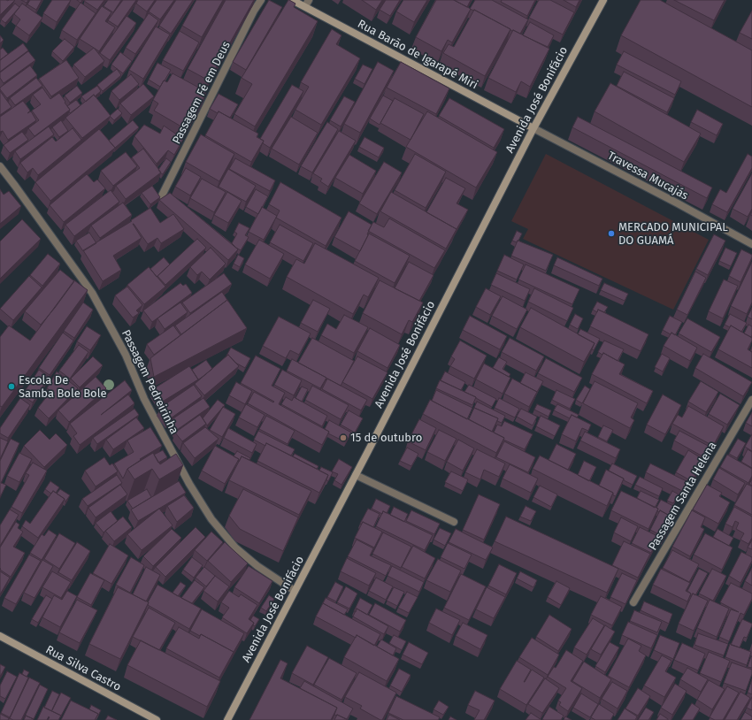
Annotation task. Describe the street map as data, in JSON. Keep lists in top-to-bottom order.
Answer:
{
  "streets": {
    "main road": ["Rua Barão de Igarapé Miri", "Avenida José Bonifácio", "Rua Silva Castro"],
    "street": [
      "Passagem Fé em Deus",
      "Travessa Mucajás",
      "Passagem Pedreirinha",
      "Passagem Santa Helena"
    ]
  },
  "crossings": [
    ["Rua Barão de Igarapé Miri", "Avenida José Bonifácio"],
    ["Rua Barão de Igarapé Miri", "Travessa Mucajás"],
    ["Avenida José Bonifácio", "Travessa Mucajás"],
    ["Avenida José Bonifácio", "Passagem Pedreirinha"]
  ],
  "places": ["MERCADO MUNICIPAL DO GUAMÁ", "Escola De Samba Bole Bole", "15 de outubro"]
}
